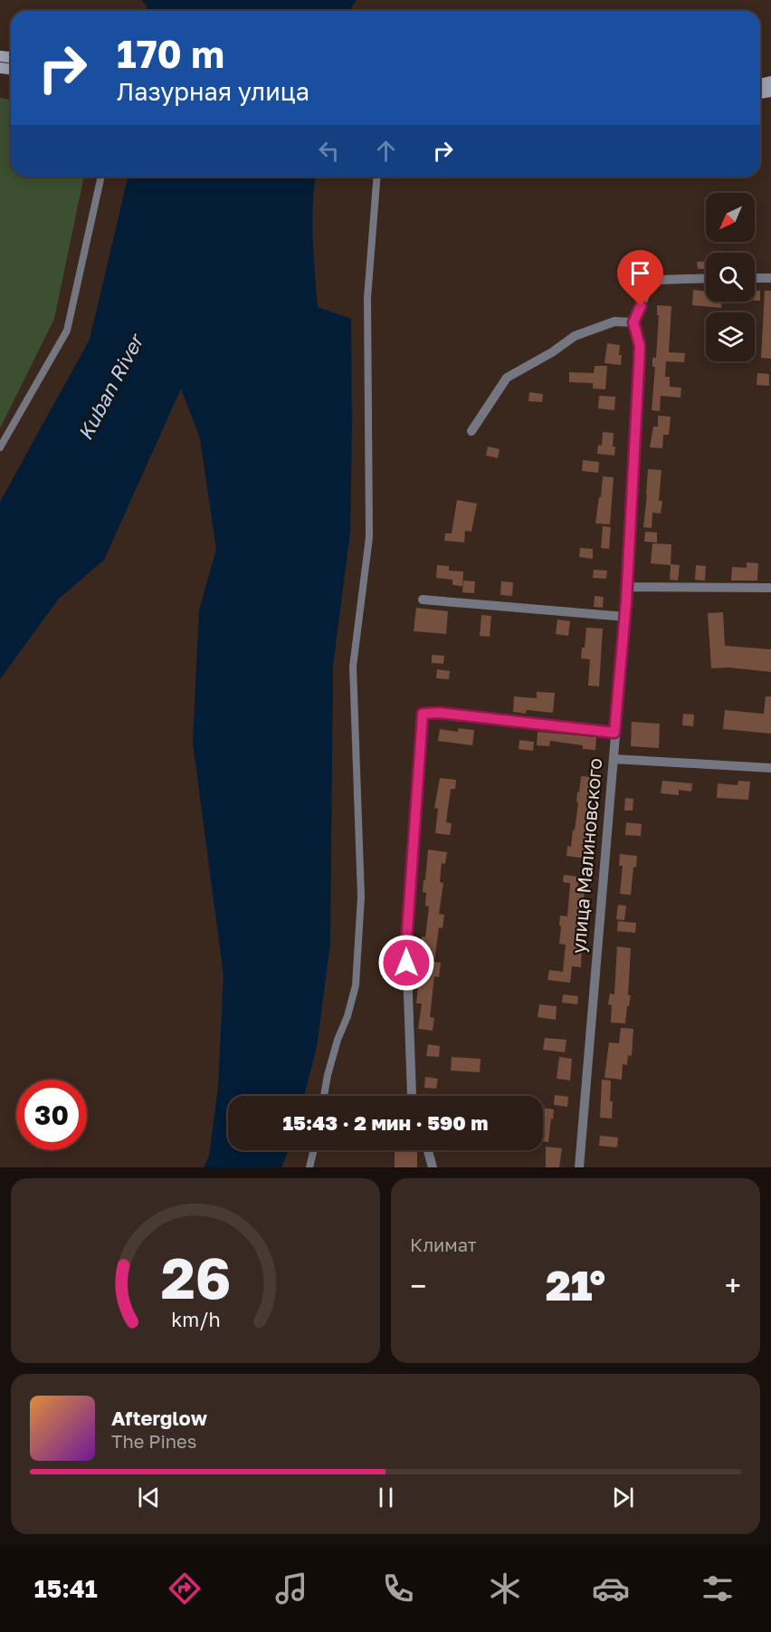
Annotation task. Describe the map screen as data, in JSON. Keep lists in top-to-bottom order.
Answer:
{
  "streets": {
    "street": ["улица Малиновского"]
  },
  "water": ["Kuban River"],
  "north": "bottom left",
  "page": {
    "turn": ["170 m", "Лазурная улица"],
    "limit": "30",
    "trip": "15:43 · 2 мин · 590 m",
    "tile": "Климат",
    "heat": ["−", "21°", "+"],
    "song": ["Afterglow", "The Pines"],
    "tabs": "15:41",
    "gauge": ["26", "km/h"]
  }
}
